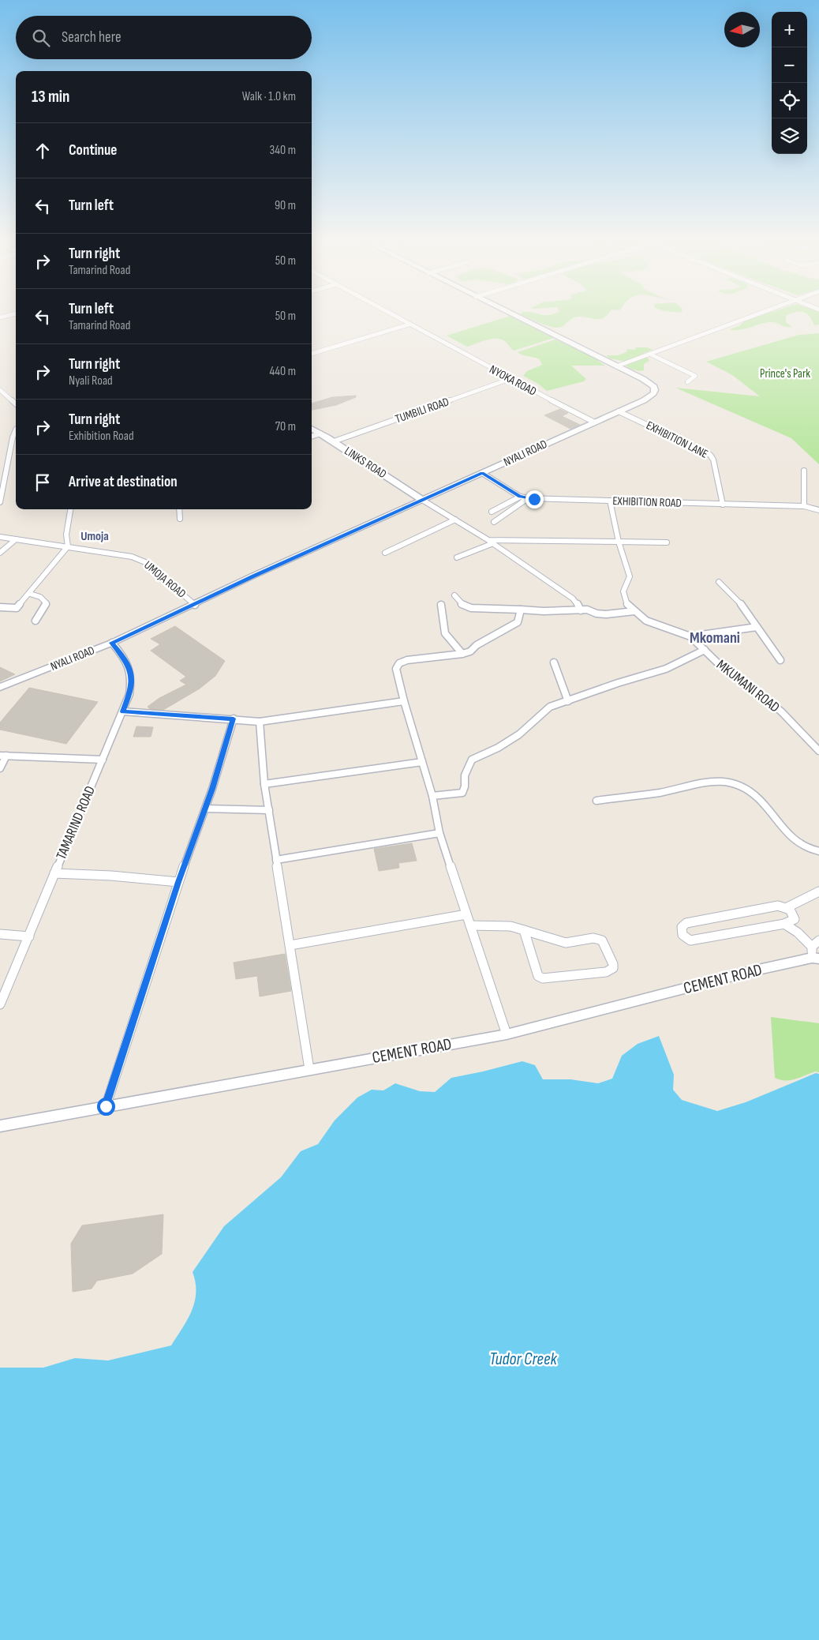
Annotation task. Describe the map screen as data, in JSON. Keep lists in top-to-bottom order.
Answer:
{
  "streets": {
    "main road": ["NYALI ROAD", "LINKS ROAD", "CEMENT ROAD"],
    "street": [
      "NYOKA ROAD",
      "TUMBILI ROAD",
      "EXHIBITION LANE",
      "EXHIBITION ROAD",
      "UMOJA ROAD",
      "MKUMANI ROAD",
      "TAMARIND ROAD"
    ]
  },
  "crossings": [
    ["NYOKA ROAD", "TUMBILI ROAD"],
    ["NYOKA ROAD", "NYALI ROAD"],
    ["TUMBILI ROAD", "LINKS ROAD"],
    ["EXHIBITION LANE", "NYALI ROAD"],
    ["EXHIBITION LANE", "EXHIBITION ROAD"],
    ["NYALI ROAD", "LINKS ROAD"],
    ["NYALI ROAD", "EXHIBITION ROAD"],
    ["NYALI ROAD", "UMOJA ROAD"],
    ["NYALI ROAD", "TAMARIND ROAD"],
    ["EXHIBITION ROAD", "MKUMANI ROAD"]
  ],
  "districts": ["Umoja", "Mkomani"],
  "water": ["Tudor Creek"],
  "parks": ["Prince's Park"],
  "north": "left",
  "page": {
    "map_buttons": ["+", "−"],
    "search": "Search here",
    "heading": ["13 min", "Walk · 1.0 km"],
    "list": [
      ["Continue", "340 m"],
      ["Turn left", "90 m"],
      ["Turn right", "Tamarind Road", "50 m"],
      ["Turn left", "Tamarind Road", "50 m"],
      ["Turn right", "Nyali Road", "440 m"],
      ["Turn right", "Exhibition Road", "70 m"],
      "Arrive at destination"
    ]
  }
}
